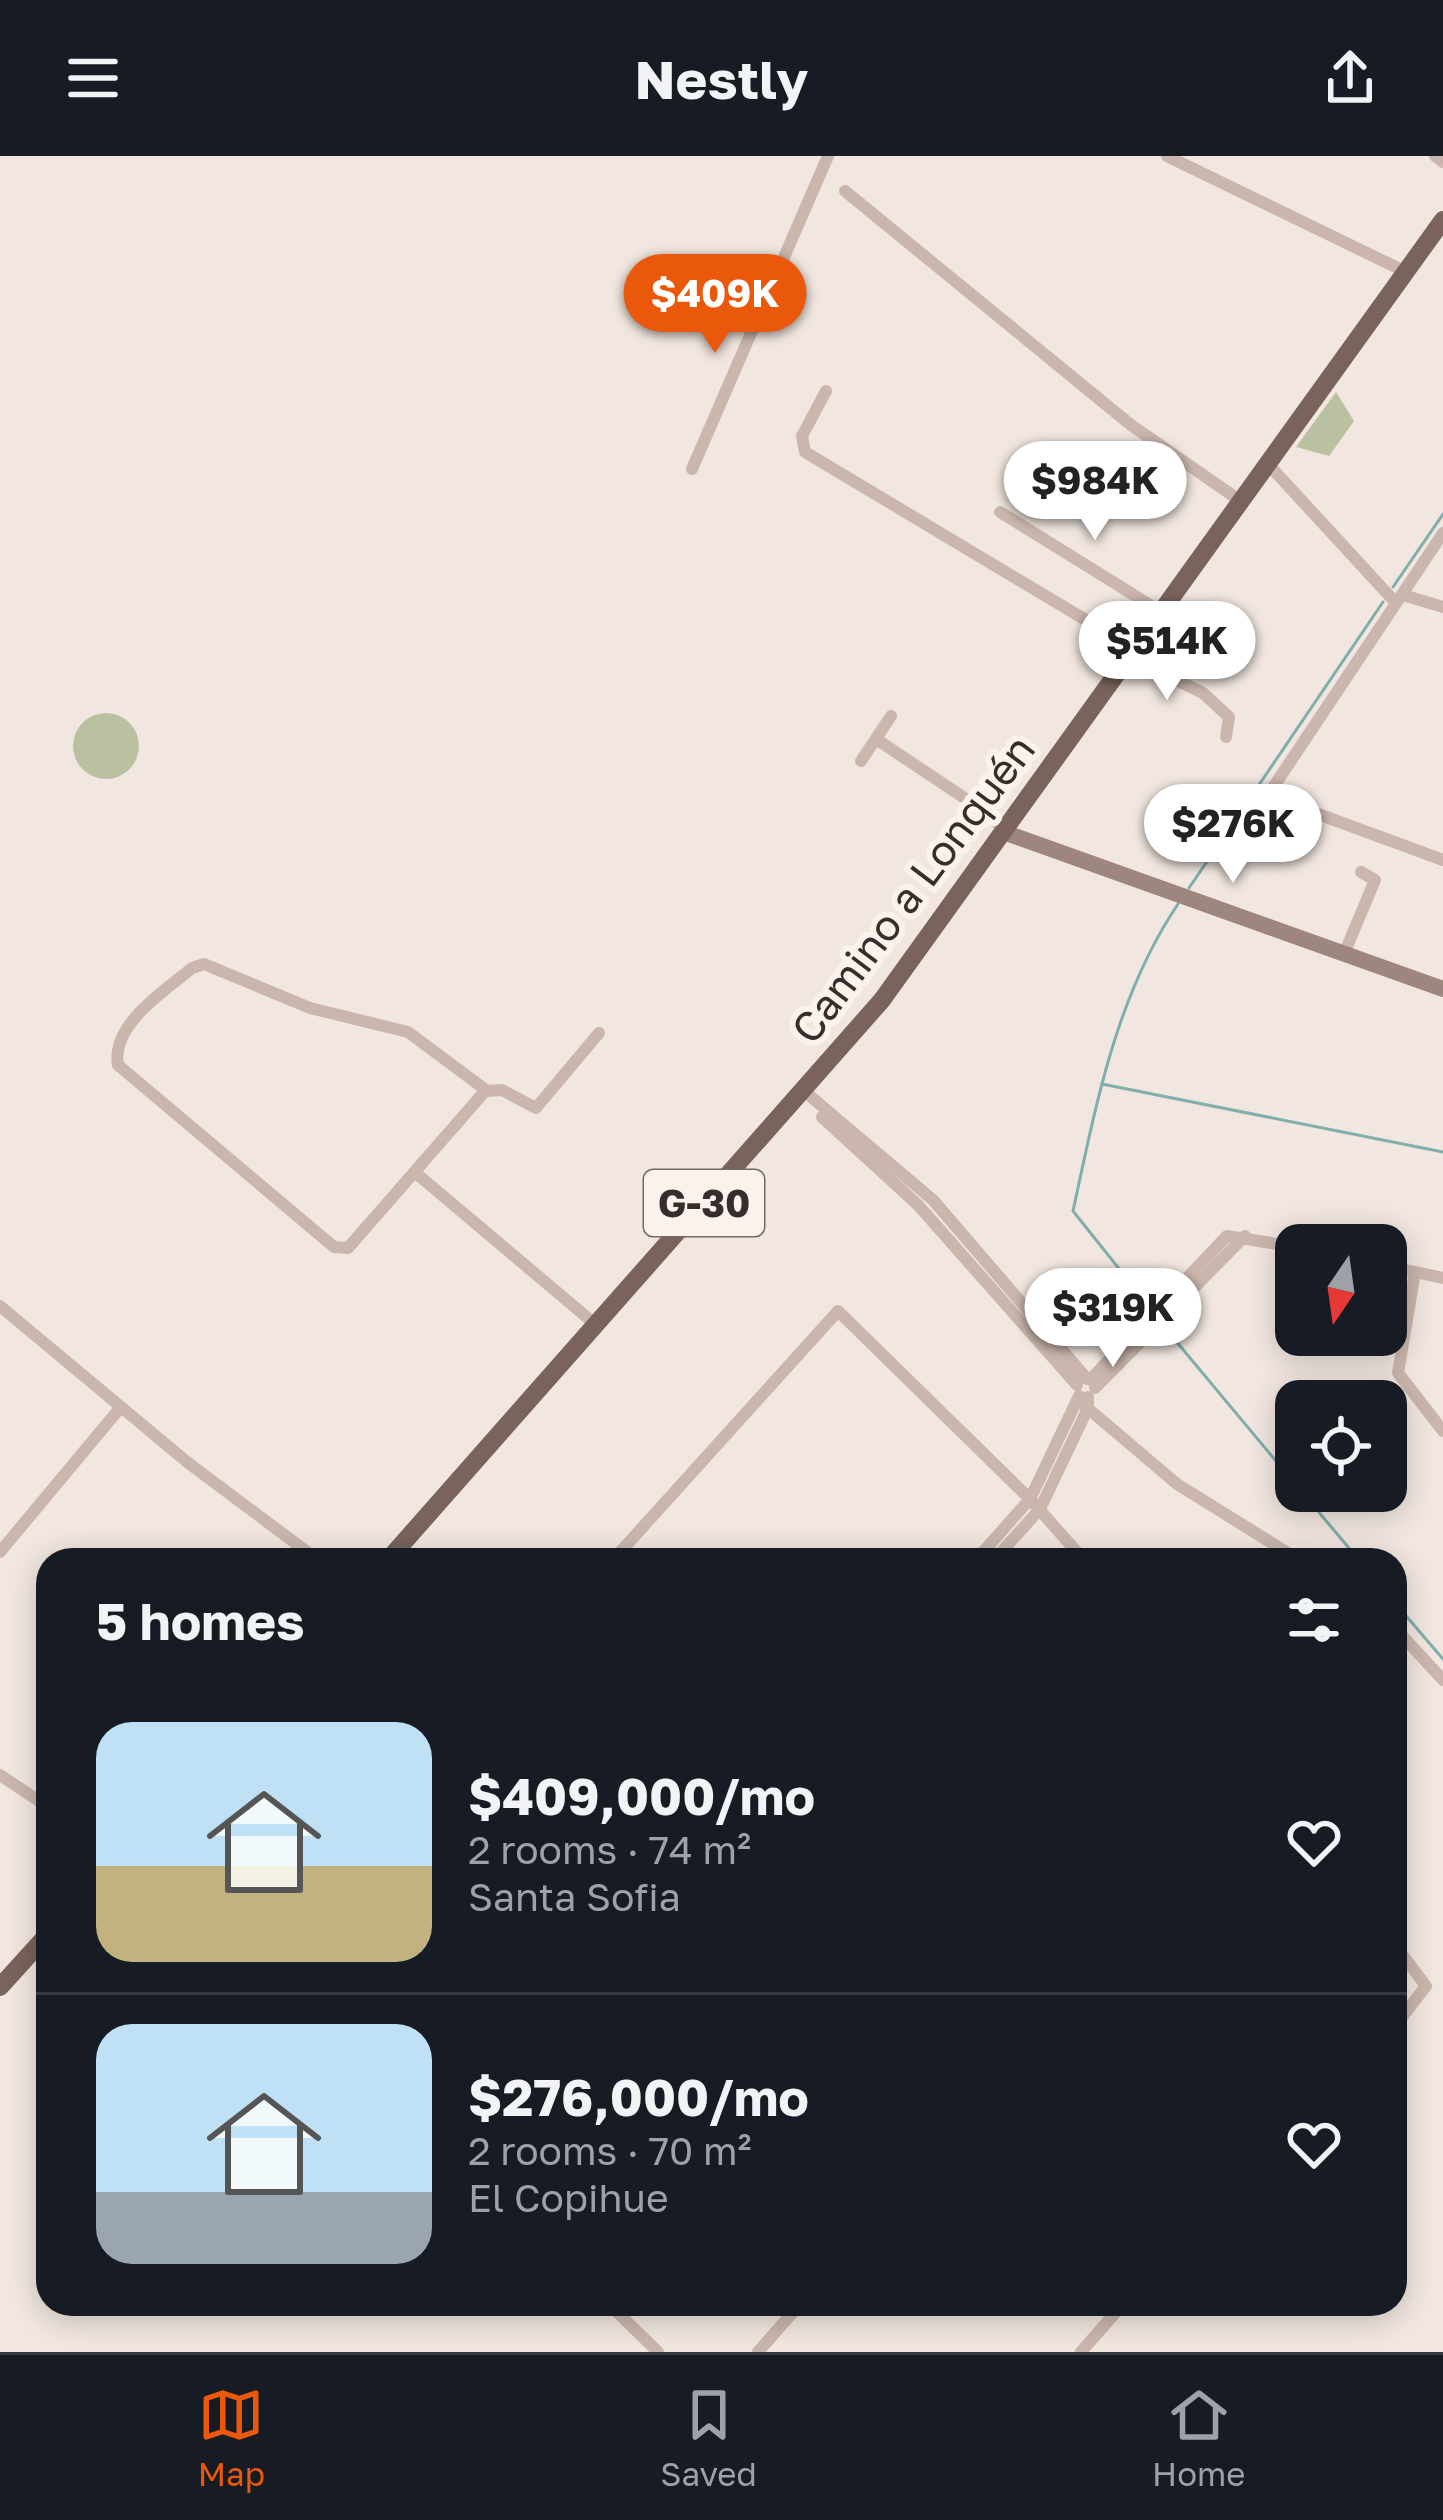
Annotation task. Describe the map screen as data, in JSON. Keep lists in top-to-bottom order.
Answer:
{
  "streets": {
    "main road": ["Camino a Lonquén", "G-30"]
  },
  "north": "bottom",
  "page": {
    "header": "Nestly",
    "price": [
      "$409K",
      "$984K",
      "$514K",
      "$276K",
      "$319K"
    ],
    "heading": "5 homes",
    "list": [
      {
        "name": "$409,000/mo",
        "note": "2 rooms · 74 m² · Santa Sofia"
      },
      {
        "name": "$276,000/mo",
        "note": "2 rooms · 70 m² · El Copihue"
      }
    ],
    "tabs": ["Map", "Saved", "Home"]
  }
}
